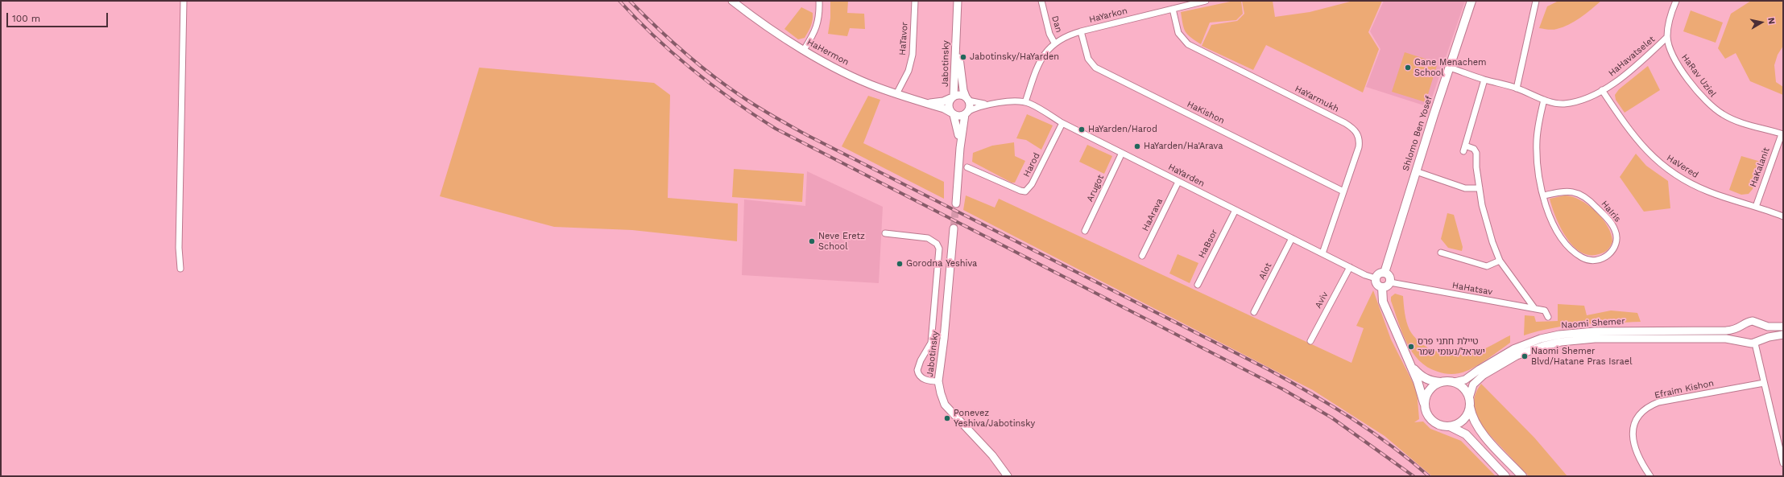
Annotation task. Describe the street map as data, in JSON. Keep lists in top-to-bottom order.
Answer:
{
  "streets": {
    "main road": ["Shlomo Ben Yosef"],
    "street": [
      "HaYarkon",
      "Dan",
      "HaTavor",
      "HaHermon",
      "HaHavatselet",
      "Jabotinsky",
      "HaRav Uziel",
      "HaYarmukh",
      "HaKishon",
      "Harod",
      "HaVered",
      "HaKalanit",
      "HaYarden",
      "Arugot",
      "HaIris",
      "HaArava",
      "HaBsor",
      "Alot",
      "HaHatsav",
      "Aviv",
      "Naomi Shemer",
      "Efraim Kishon"
    ]
  },
  "crossings": [
    ["HaYarkon", "Dan"],
    ["HaYarkon", "HaYarmukh"],
    ["HaYarkon", "HaKishon"],
    ["Dan", "HaYarden"],
    ["HaTavor", "HaHermon"],
    ["HaHermon", "Jabotinsky"],
    ["HaHavatselet", "HaRav Uziel"],
    ["HaHavatselet", "Shlomo Ben Yosef"],
    ["HaHavatselet", "HaVered"],
    ["HaHavatselet", "HaIris"],
    ["HaRav Uziel", "HaKalanit"],
    ["HaYarmukh", "HaKishon"],
    ["HaYarmukh", "HaYarden"],
    ["Shlomo Ben Yosef", "HaYarden"],
    ["Shlomo Ben Yosef", "HaHatsav"],
    ["Harod", "HaYarden"],
    ["HaVered", "HaKalanit"],
    ["HaYarden", "Arugot"],
    ["HaYarden", "HaArava"],
    ["HaYarden", "HaBsor"],
    ["HaYarden", "Alot"],
    ["HaYarden", "HaHatsav"],
    ["HaYarden", "Aviv"]
  ],
  "places": [
    "Jabotinsky/HaYarden",
    "Gane Menachem School",
    "HaYarden/Harod",
    "HaYarden/Ha'Arava",
    "Neve Eretz School",
    "Gorodna Yeshiva",
    "טיילת חתני פרס ישראל/נעומי שמר",
    "Naomi Shemer Blvd/Hatane Pras Israel",
    "Ponevez Yeshiva/Jabotinsky"
  ],
  "scale_bar": "100 m",
  "north": "right"
}
